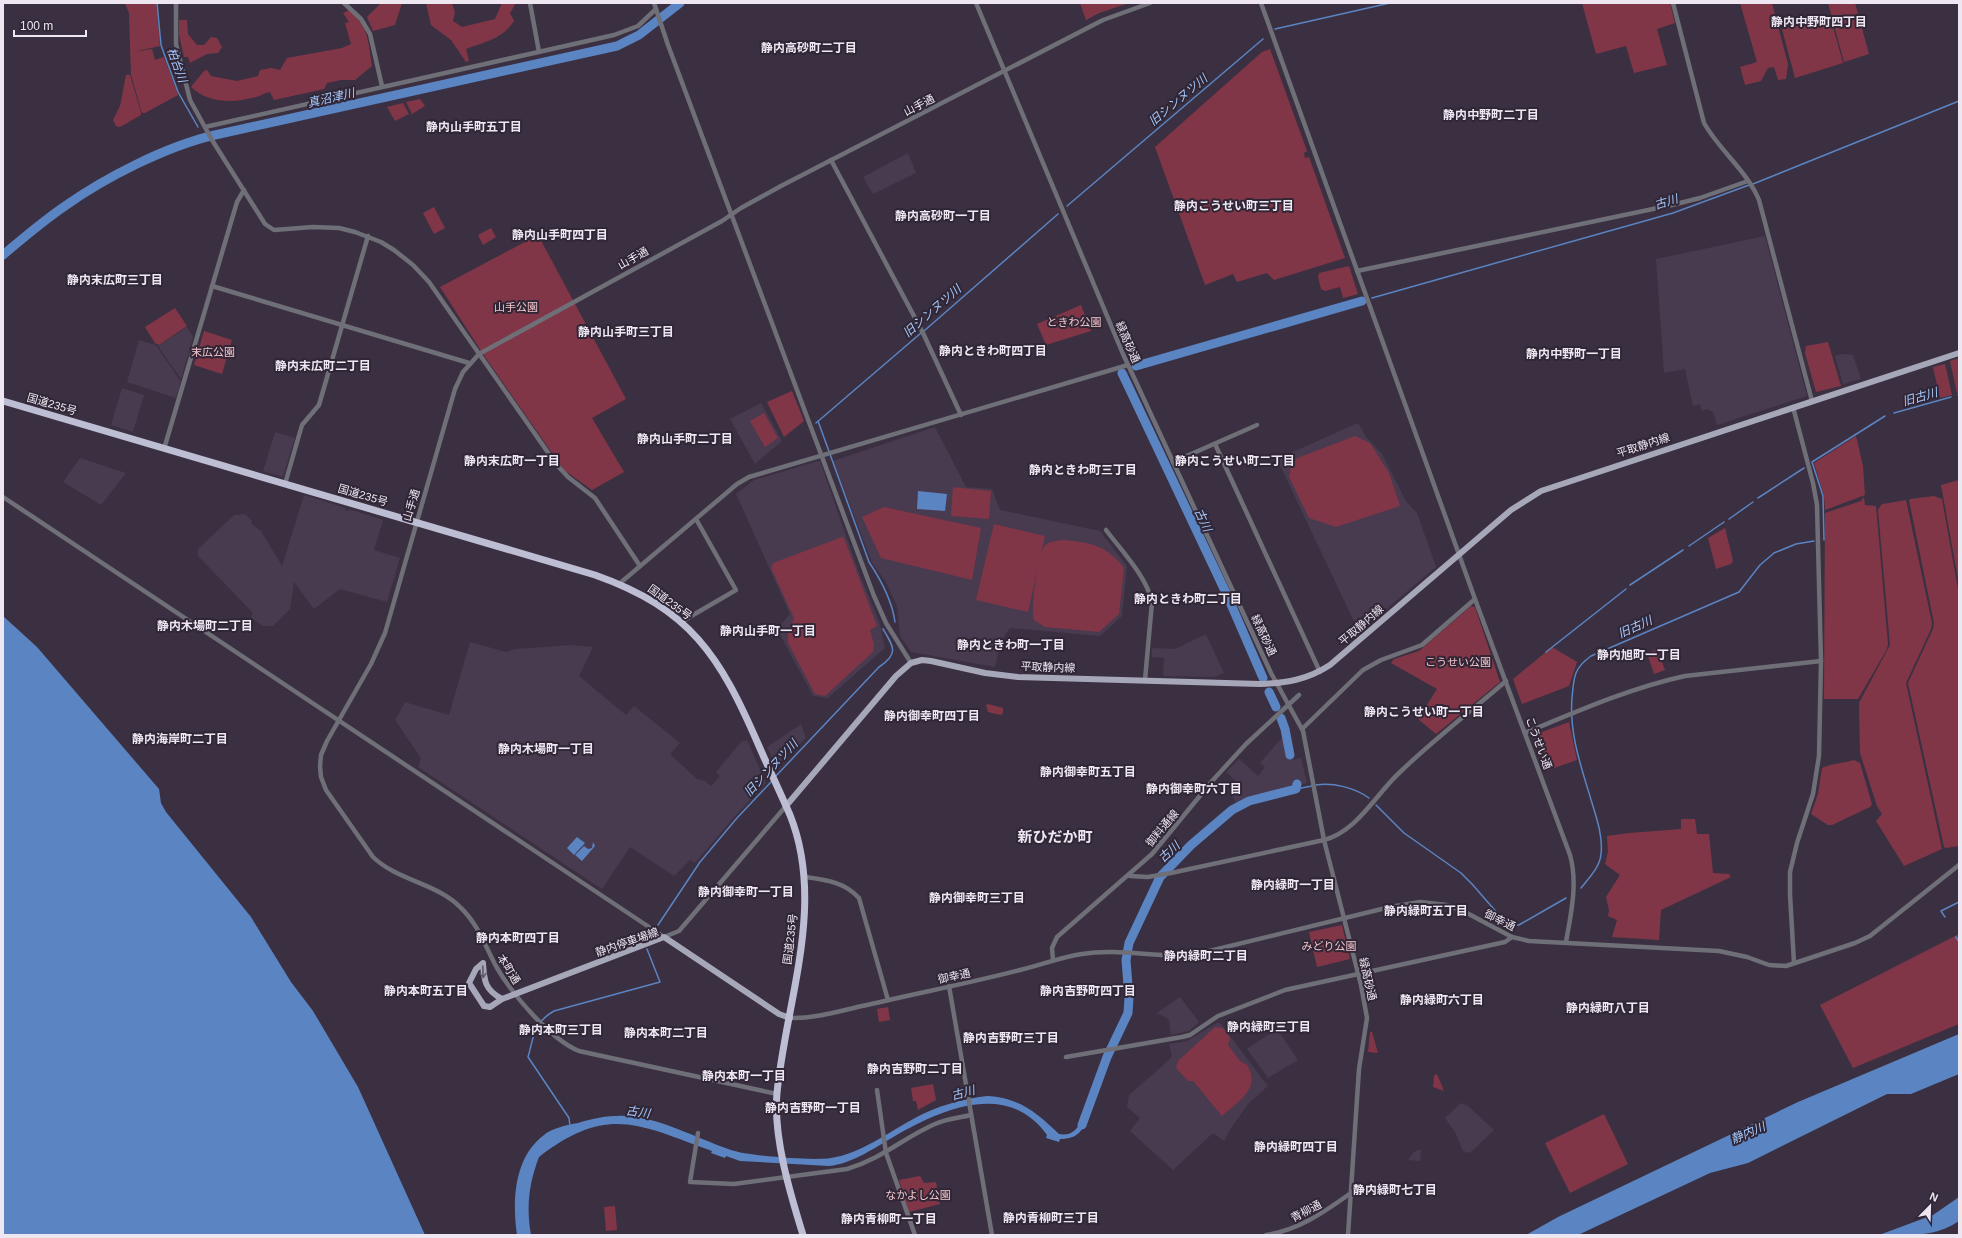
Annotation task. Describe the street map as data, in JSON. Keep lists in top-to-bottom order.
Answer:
{
  "streets": {
    "highway": ["国道235号"],
    "main road": ["平取静内線", "静内停車場線"],
    "street": [
      "山手通",
      "緑高砂通",
      "こうせい通",
      "御料通線",
      "御幸通",
      "本町通",
      "青柳通"
    ]
  },
  "crossings": [
    ["山手通", "緑高砂通"],
    ["山手通", "国道235号"],
    ["山手通", "本町通"],
    ["緑高砂通", "平取静内線"],
    ["緑高砂通", "御料通線"],
    ["緑高砂通", "御幸通"],
    ["緑高砂通", "青柳通"],
    ["国道235号", "御幸通"],
    ["国道235号", "静内停車場線"],
    ["国道235号", "本町通"],
    ["平取静内線", "こうせい通"],
    ["こうせい通", "御幸通"],
    ["御料通線", "御幸通"],
    ["御幸通", "静内停車場線"],
    ["静内停車場線", "本町通"]
  ],
  "districts": [
    "静内中野町四丁目",
    "静内高砂町二丁目",
    "静内中野町二丁目",
    "静内山手町五丁目",
    "静内こうせい町三丁目",
    "静内高砂町一丁目",
    "静内山手町四丁目",
    "静内末広町三丁目",
    "静内山手町三丁目",
    "静内ときわ町四丁目",
    "静内中野町一丁目",
    "静内末広町二丁目",
    "静内山手町二丁目",
    "静内末広町一丁目",
    "静内こうせい町二丁目",
    "静内ときわ町三丁目",
    "静内ときわ町二丁目",
    "静内木場町二丁目",
    "静内山手町一丁目",
    "静内ときわ町一丁目",
    "静内旭町一丁目",
    "静内こうせい町一丁目",
    "静内御幸町四丁目",
    "静内海岸町二丁目",
    "静内木場町一丁目",
    "静内御幸町五丁目",
    "静内御幸町六丁目",
    "新ひだか町",
    "静内緑町一丁目",
    "静内御幸町一丁目",
    "静内御幸町三丁目",
    "静内緑町五丁目",
    "静内本町四丁目",
    "静内緑町二丁目",
    "静内本町五丁目",
    "静内吉野町四丁目",
    "静内緑町六丁目",
    "静内緑町八丁目",
    "静内緑町三丁目",
    "静内本町三丁目",
    "静内本町二丁目",
    "静内吉野町三丁目",
    "静内吉野町二丁目",
    "静内本町一丁目",
    "静内吉野町一丁目",
    "静内緑町四丁目",
    "静内緑町七丁目",
    "静内青柳町三丁目",
    "静内青柳町一丁目"
  ],
  "water": [
    "柏台川",
    "真沼津川",
    "旧シンヌツ川",
    "古川",
    "旧古川",
    "静内川"
  ],
  "parks": [
    "山手公園",
    "ときわ公園",
    "末広公園",
    "こうせい公園",
    "みどり公園",
    "なかよし公園"
  ],
  "scale_bar": "100 m",
  "north": "top right"
}
